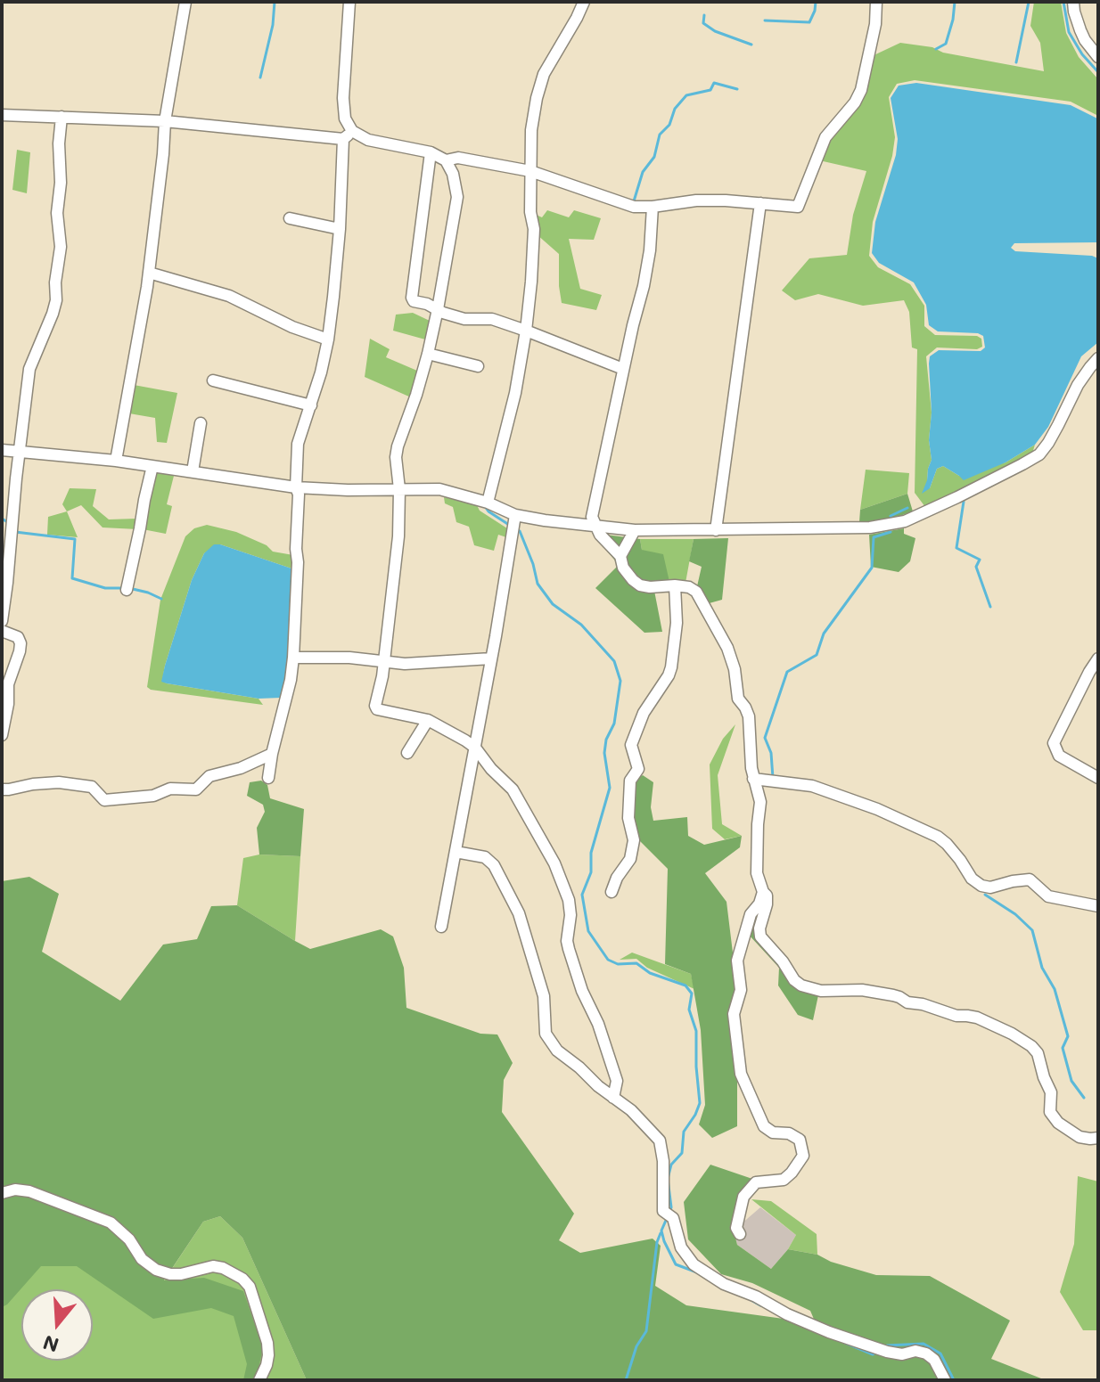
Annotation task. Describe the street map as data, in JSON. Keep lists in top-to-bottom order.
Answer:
{
  "north": "bottom"
}
